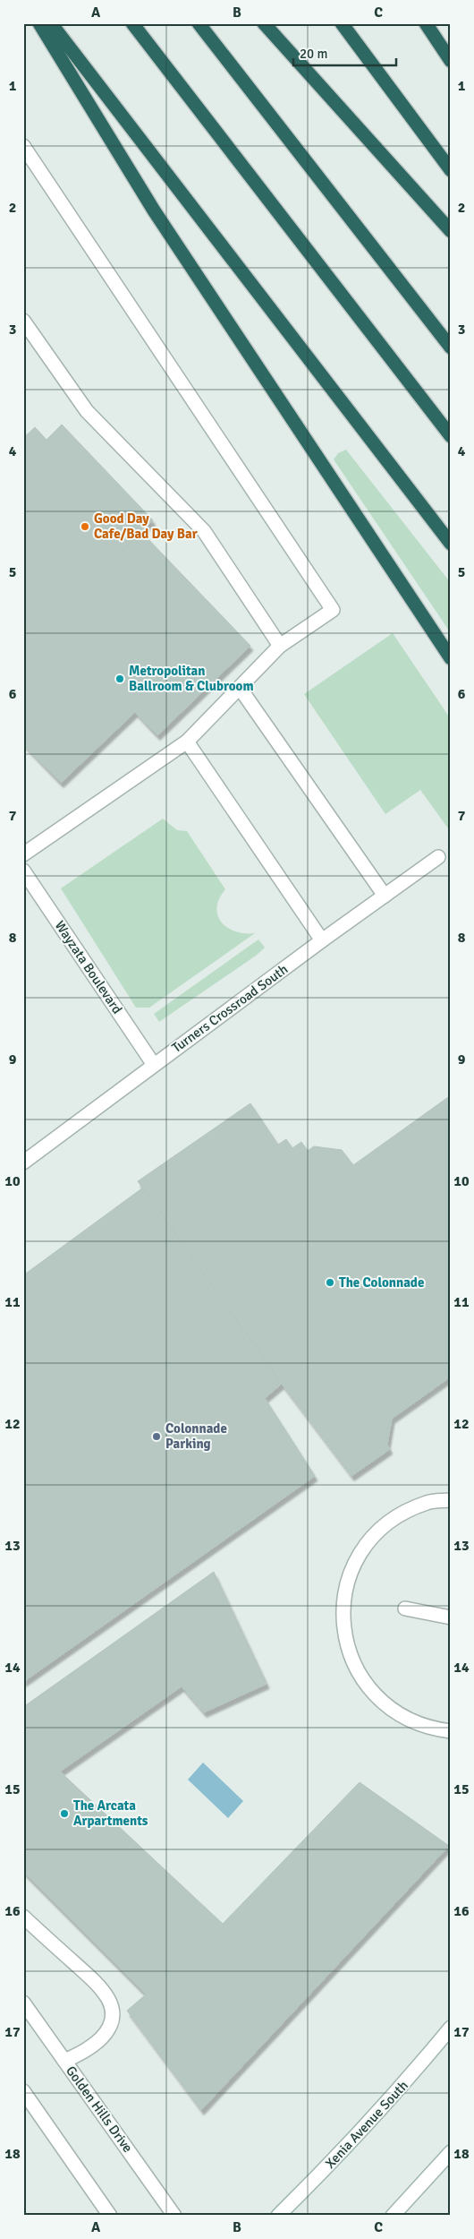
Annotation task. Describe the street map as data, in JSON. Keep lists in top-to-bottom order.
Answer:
{
  "streets": {
    "street": [
      "Wayzata Boulevard",
      "Turners Crossroad South",
      "Golden Hills Drive",
      "Xenia Avenue South"
    ]
  },
  "crossings": [
    ["Wayzata Boulevard", "Turners Crossroad South"]
  ],
  "places": [
    "Good Day Cafe/Bad Day Bar",
    "Metropolitan Ballroom & Clubroom",
    "The Colonnade",
    "Colonnade Parking",
    "The Arcata Arpartments"
  ],
  "scale_bar": "20 m",
  "grid": {
    "columns": ["A", "B", "C"],
    "rows": [
      "1",
      "2",
      "3",
      "4",
      "5",
      "6",
      "7",
      "8",
      "9",
      "10",
      "11",
      "12",
      "13",
      "14",
      "15",
      "16",
      "17",
      "18"
    ]
  }
}
